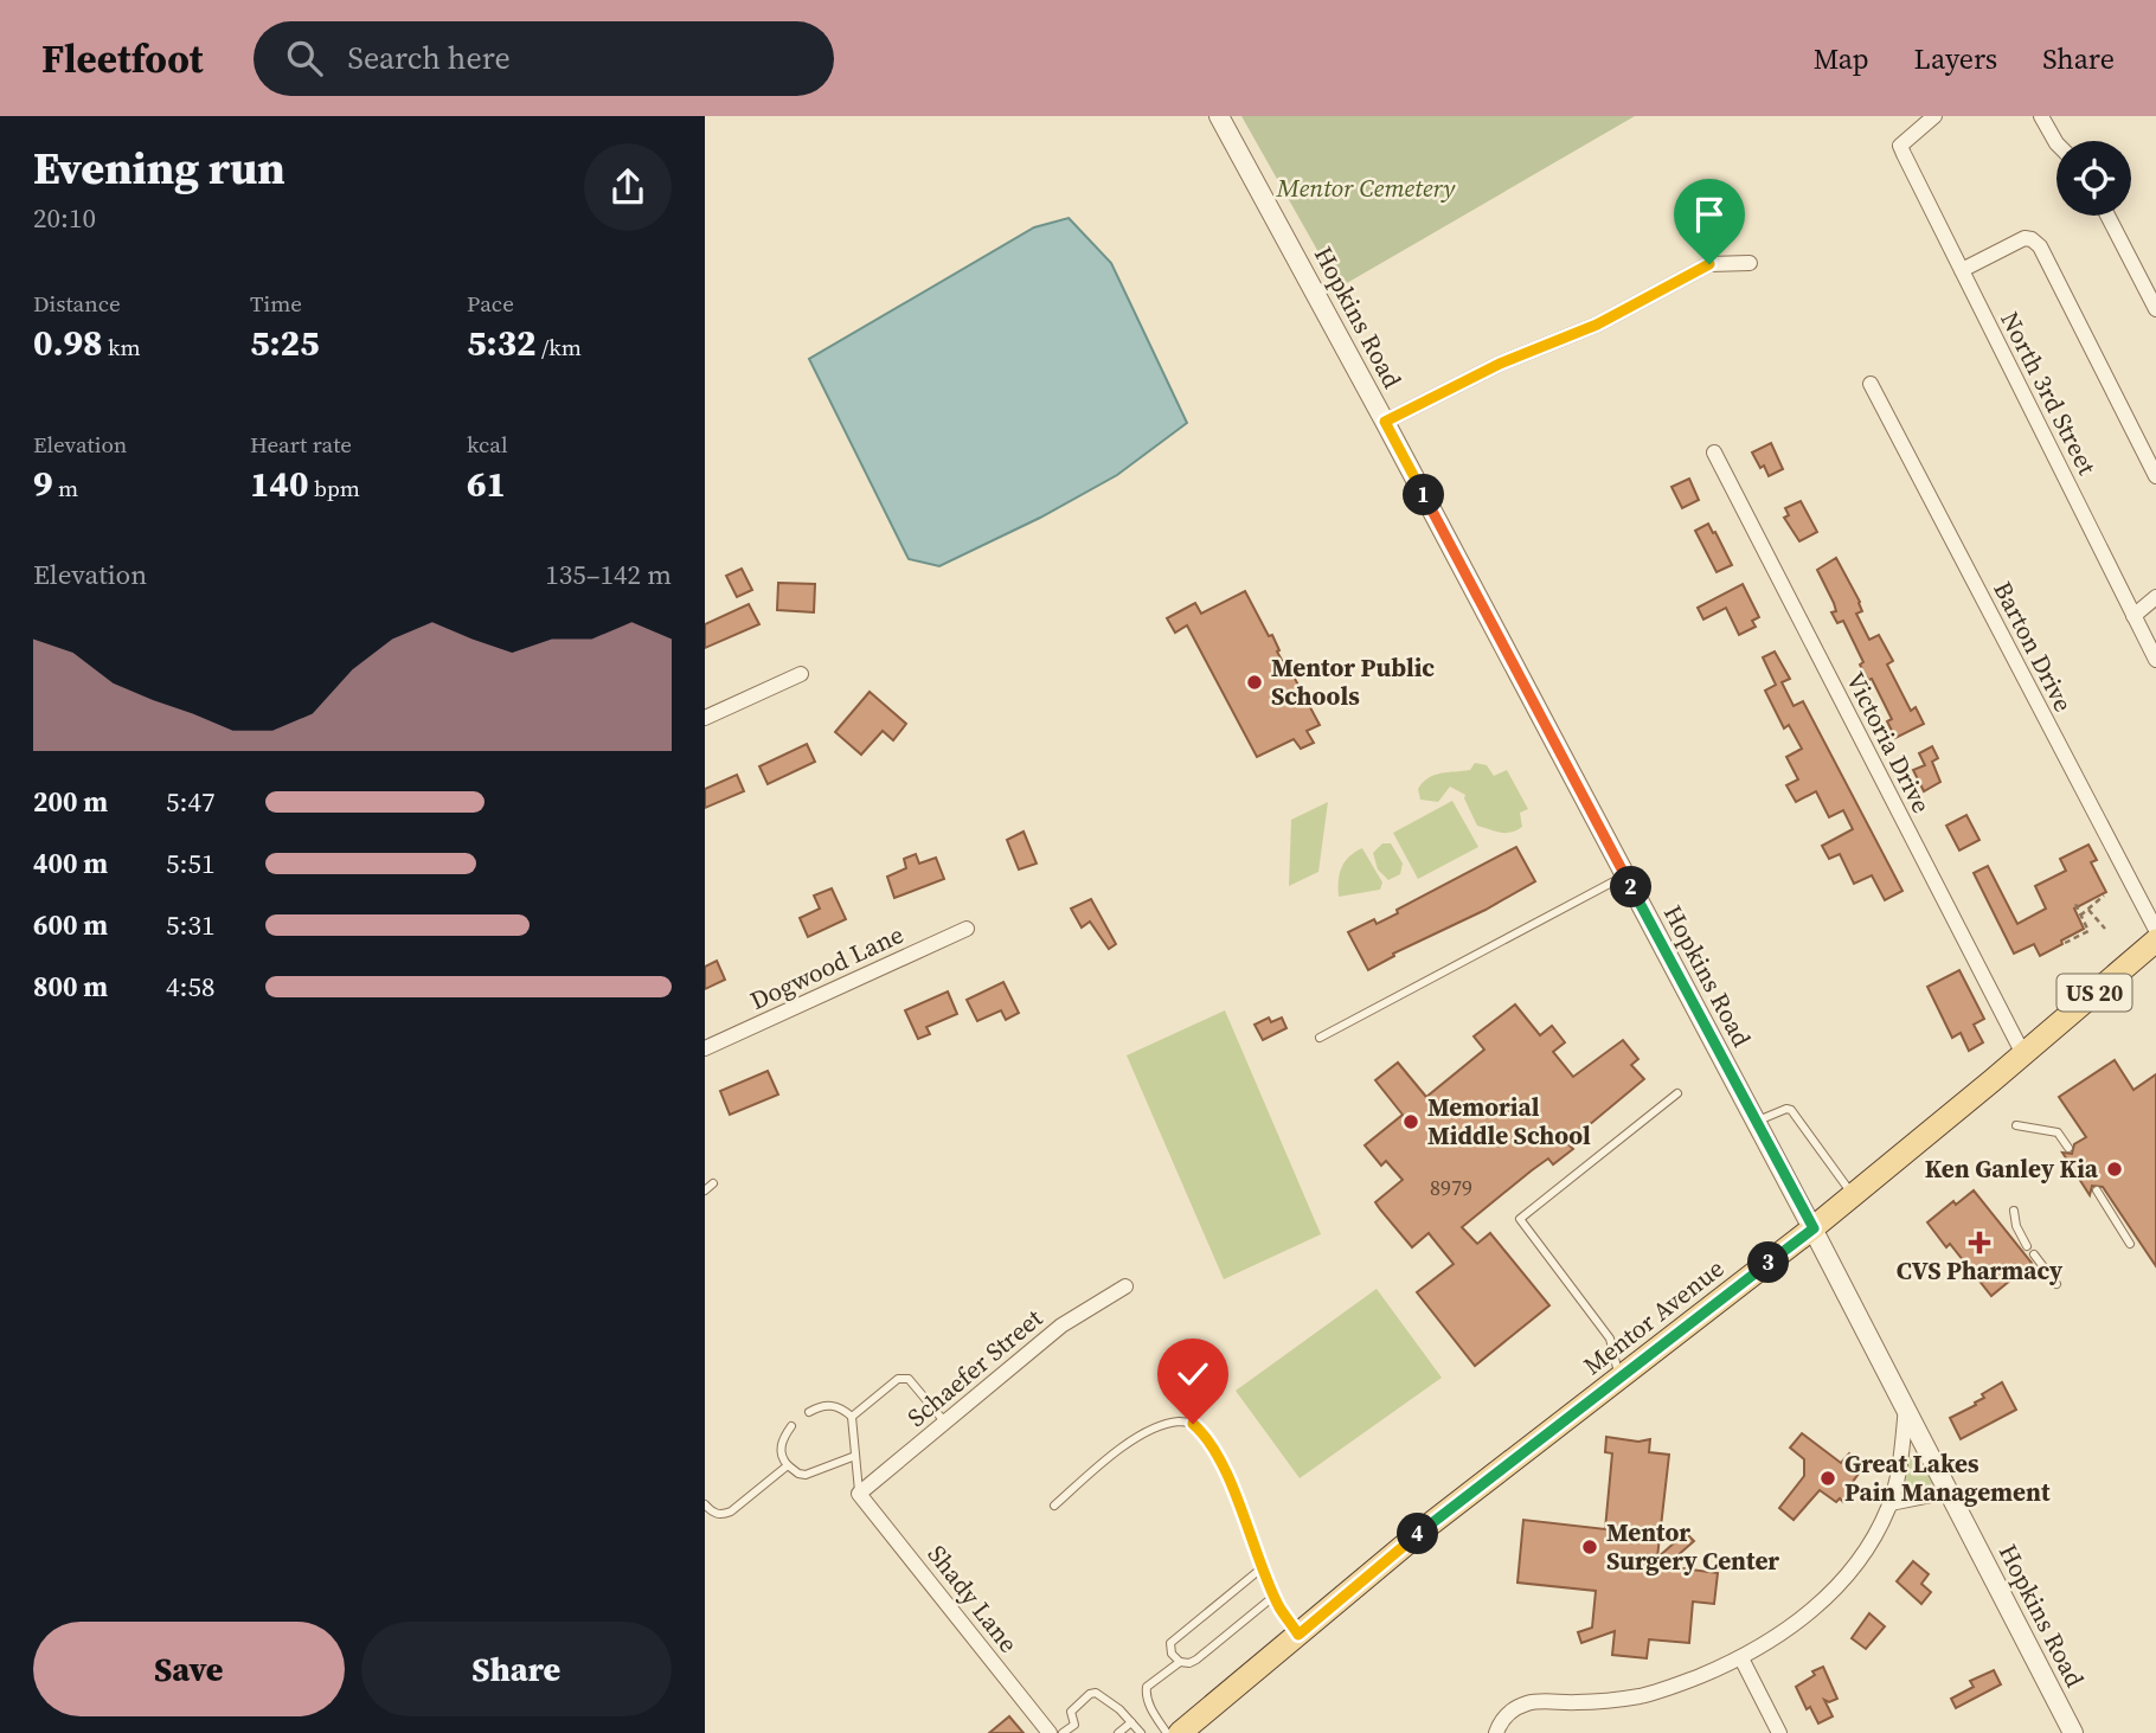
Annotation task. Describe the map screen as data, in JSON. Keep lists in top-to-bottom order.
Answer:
{
  "streets": {
    "main road": ["US 20", "Mentor Avenue"],
    "street": [
      "Hopkins Road",
      "North 3rd Street",
      "Barton Drive",
      "Victoria Drive",
      "Dogwood Lane",
      "Schaefer Street",
      "Shady Lane"
    ]
  },
  "crossings": [
    ["Hopkins Road", "Mentor Avenue"],
    ["Victoria Drive", "Mentor Avenue"],
    ["Schaefer Street", "Shady Lane"]
  ],
  "parks": ["Mentor Cemetery"],
  "places": {
    "other": [
      "Mentor Public Schools",
      "Memorial Middle School",
      "Ken Ganley Kia",
      "Great Lakes Pain Management",
      "Mentor Surgery Center"
    ],
    "health": ["CVS Pharmacy"]
  },
  "house_numbers": ["8979"],
  "page": {
    "header": "Fleetfoot",
    "search": "Search here",
    "nav": ["Map", "Layers", "Share"],
    "heading": ["Evening run", "20:10"],
    "stats": [
      ["Distance", "0.98 km"],
      ["Time", "5:25"],
      ["Pace", "5:32 /km"],
      ["Elevation", "9 m"],
      ["Heart rate", "140 bpm"],
      ["kcal", "61"]
    ],
    "pins": [
      "1",
      "2",
      "3",
      "4"
    ],
    "chart": ["Elevation", "135–142 m"],
    "list": [
      {
        "name": "200 m",
        "note": "5:47"
      },
      {
        "name": "400 m",
        "note": "5:51"
      },
      {
        "name": "600 m",
        "note": "5:31"
      },
      {
        "name": "800 m",
        "note": "4:58"
      }
    ],
    "buttons": ["Save", "Share"]
  }
}
